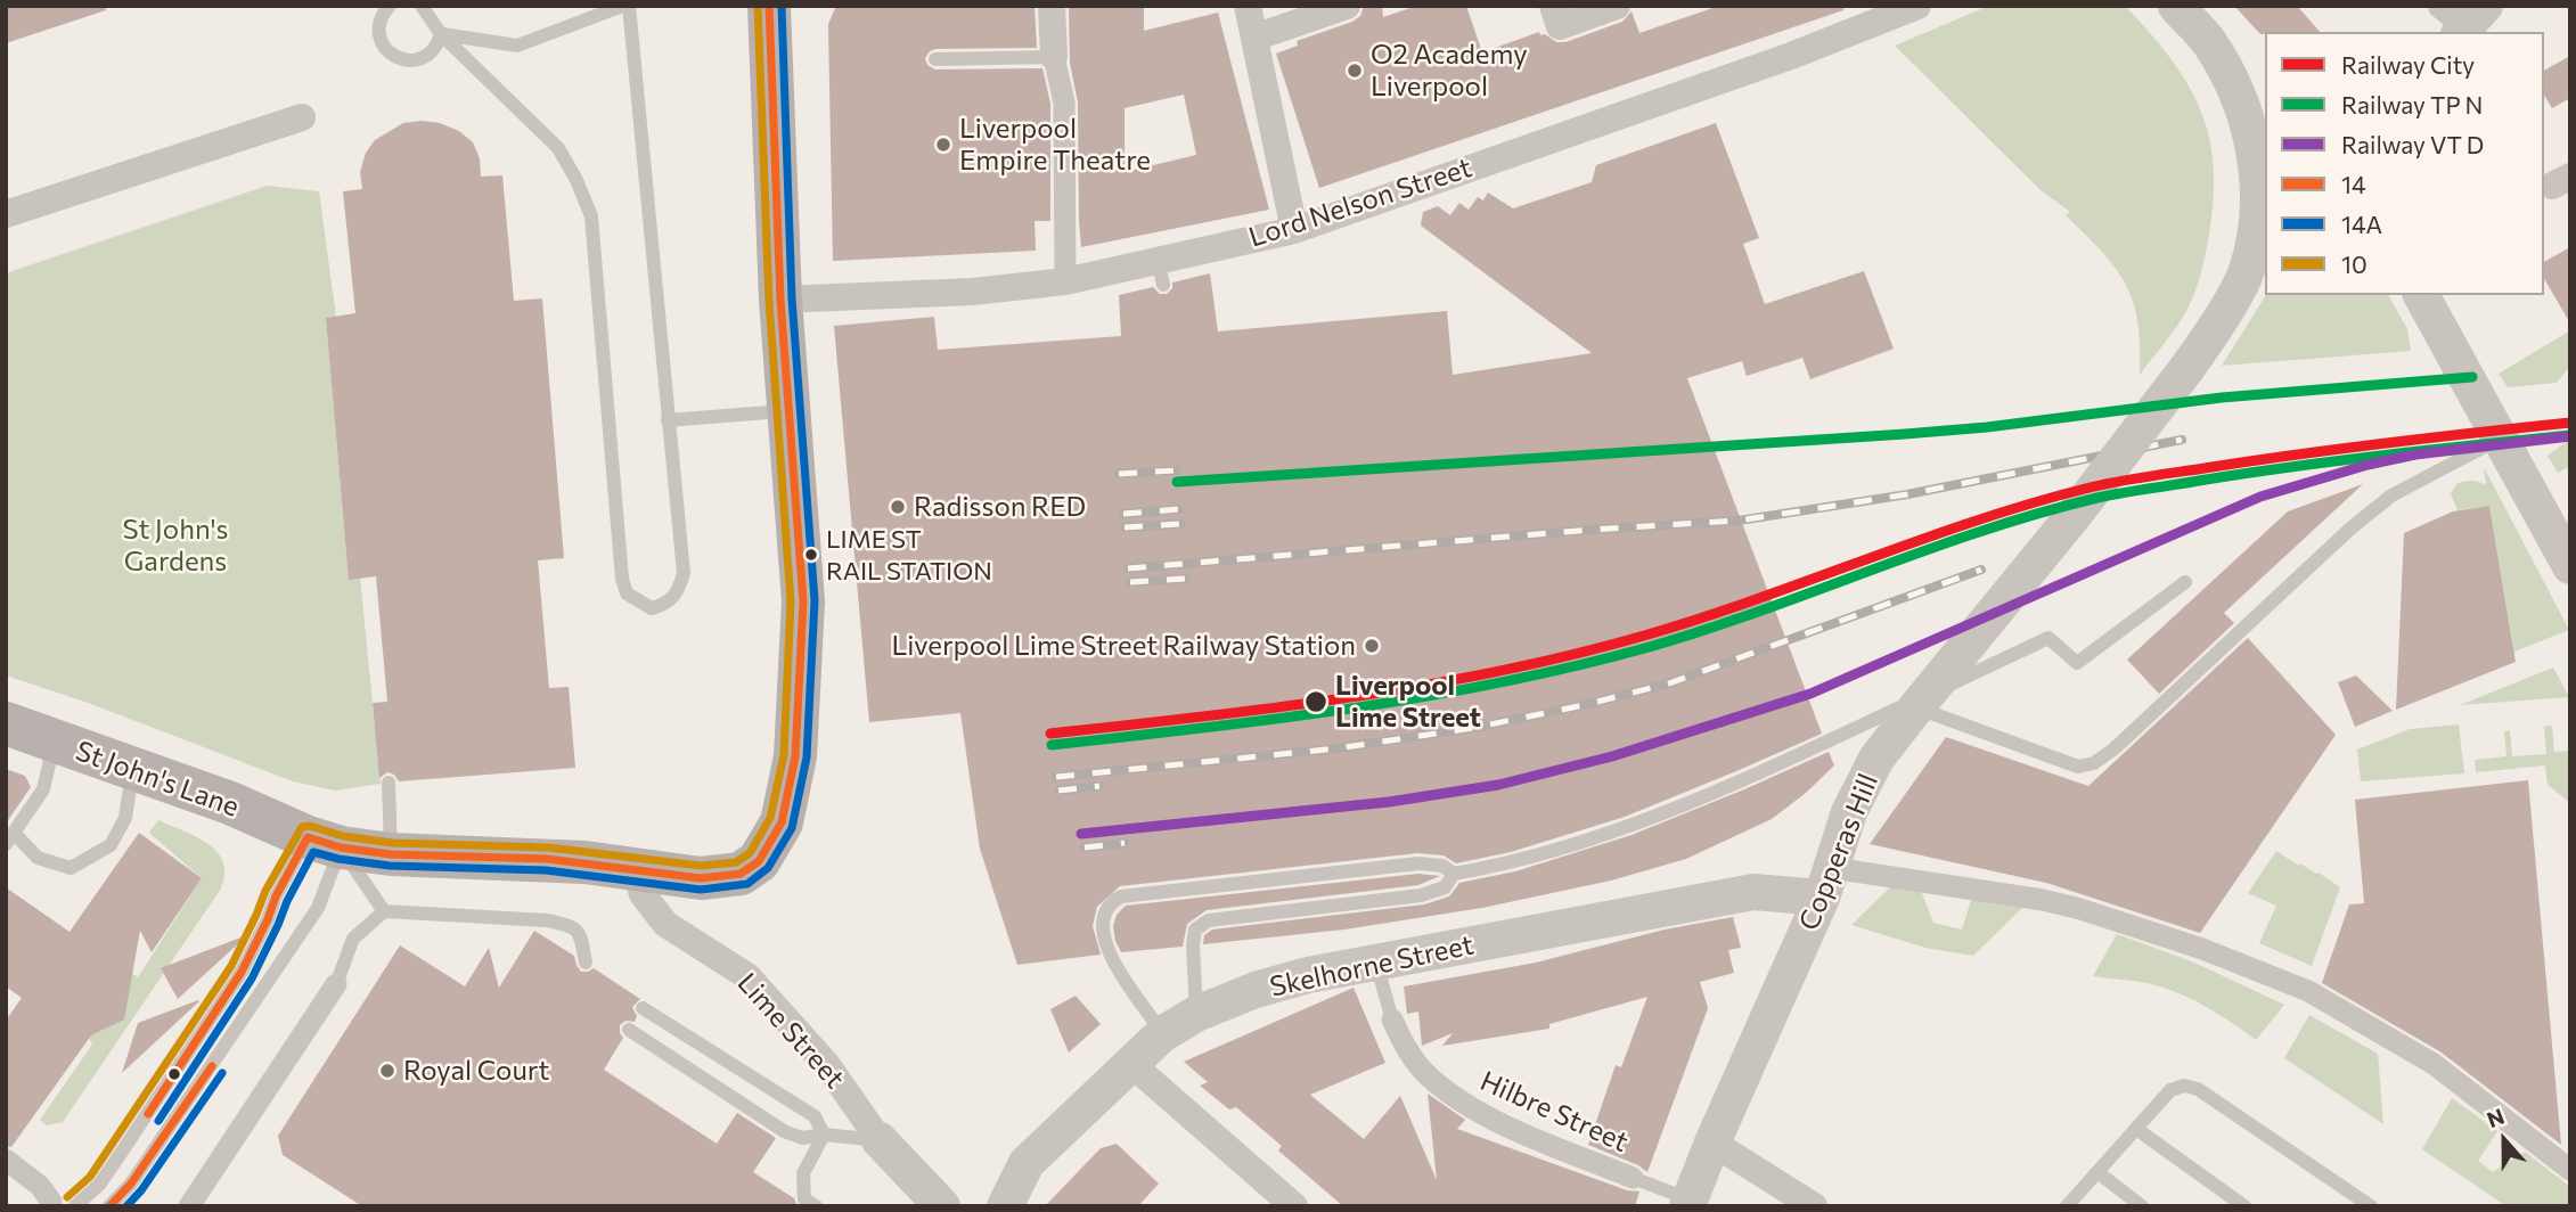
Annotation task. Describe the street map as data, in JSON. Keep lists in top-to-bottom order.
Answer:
{
  "streets": {
    "main road": ["St John's Lane"],
    "street": [
      "Lord Nelson Street",
      "Copperas Hill",
      "Skelhorne Street",
      "Lime Street",
      "Hilbre Street"
    ]
  },
  "crossings": [
    ["St John's Lane", "Lime Street"],
    ["Copperas Hill", "Skelhorne Street"],
    ["Copperas Hill", "Hilbre Street"],
    ["Skelhorne Street", "Hilbre Street"]
  ],
  "parks": ["St John's Gardens"],
  "places": [
    "O2 Academy Liverpool",
    "Liverpool Empire Theatre",
    "Radisson RED",
    "LIME ST RAIL STATION",
    "Liverpool Lime Street Railway Station",
    "Liverpool Lime Street",
    "Royal Court"
  ],
  "lines": [
    "transit line 14",
    "transit line 14A",
    "transit line 10",
    "rail line City"
  ],
  "legend": [
    "Railway City",
    "Railway TP N",
    "Railway VT D",
    "14",
    "14A",
    "10"
  ],
  "north": "top"
}
